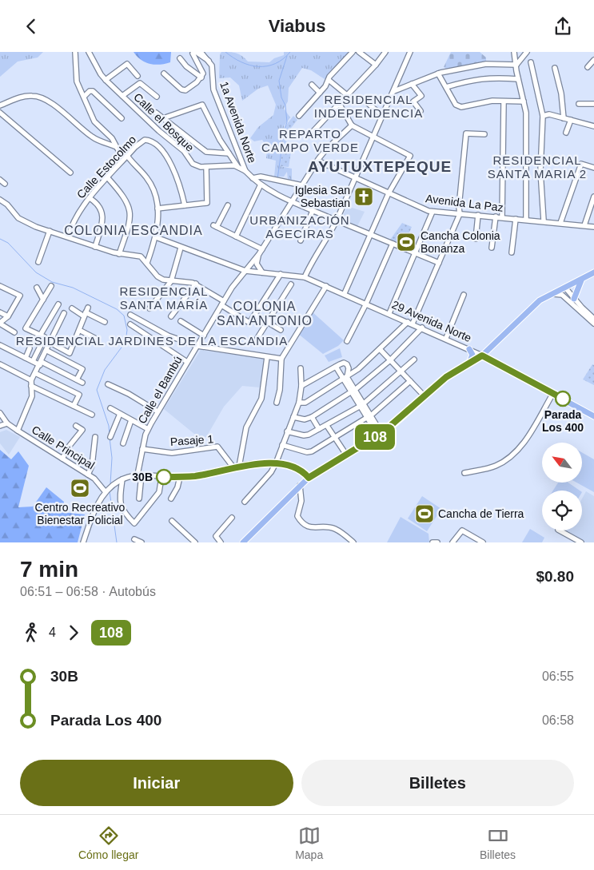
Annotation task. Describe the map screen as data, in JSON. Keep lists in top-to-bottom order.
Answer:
{
  "streets": {
    "main road": ["29 Avenida Norte"],
    "street": [
      "Calle el Bosque",
      "1a Avenida Norte",
      "Calle Estocolmo",
      "Avenida La Paz",
      "Calle el Bambú",
      "Pasaje 1",
      "Calle Principal"
    ]
  },
  "crossings": [
    ["Calle el Bosque", "1a Avenida Norte"],
    ["1a Avenida Norte", "Calle el Bambú"],
    ["Avenida La Paz", "Calle el Bambú"],
    ["29 Avenida Norte", "Calle el Bambú"],
    ["Calle el Bambú", "Pasaje 1"]
  ],
  "districts": [
    "RESIDENCIAL INDEPENDENCIA",
    "REPARTO CAMPO VERDE",
    "RESIDENCIAL SANTA MARIA 2",
    "AYUTUXTEPEQUE",
    "URBANIZACIÓN AGECIRAS",
    "COLONIA ESCANDIA",
    "RESIDENCIAL SANTA MARÍA",
    "COLONIA SAN ANTONIO",
    "RESIDENCIAL JARDINES DE LA ESCANDIA"
  ],
  "places": {
    "church": ["Iglesia San Sebastian"],
    "sports": ["Cancha Colonia Bonanza", "Centro Recreativo Bienestar Policial", "Cancha de Tierra"],
    "other": ["Parada Los 400", "30B"]
  },
  "lines": ["bus line 108"],
  "north": "top left",
  "page": {
    "header": "Viabus",
    "on_map": "108",
    "heading": ["7 min", "06:51 – 06:58 · Autobús", "$0.80"],
    "legs": ["4", "108"],
    "list": [
      {
        "name": "30B",
        "value": "06:55"
      },
      {
        "name": "Parada Los 400",
        "value": "06:58"
      }
    ],
    "buttons": ["Iniciar", "Billetes"],
    "tabs": ["Cómo llegar", "Mapa", "Billetes"]
  }
}
